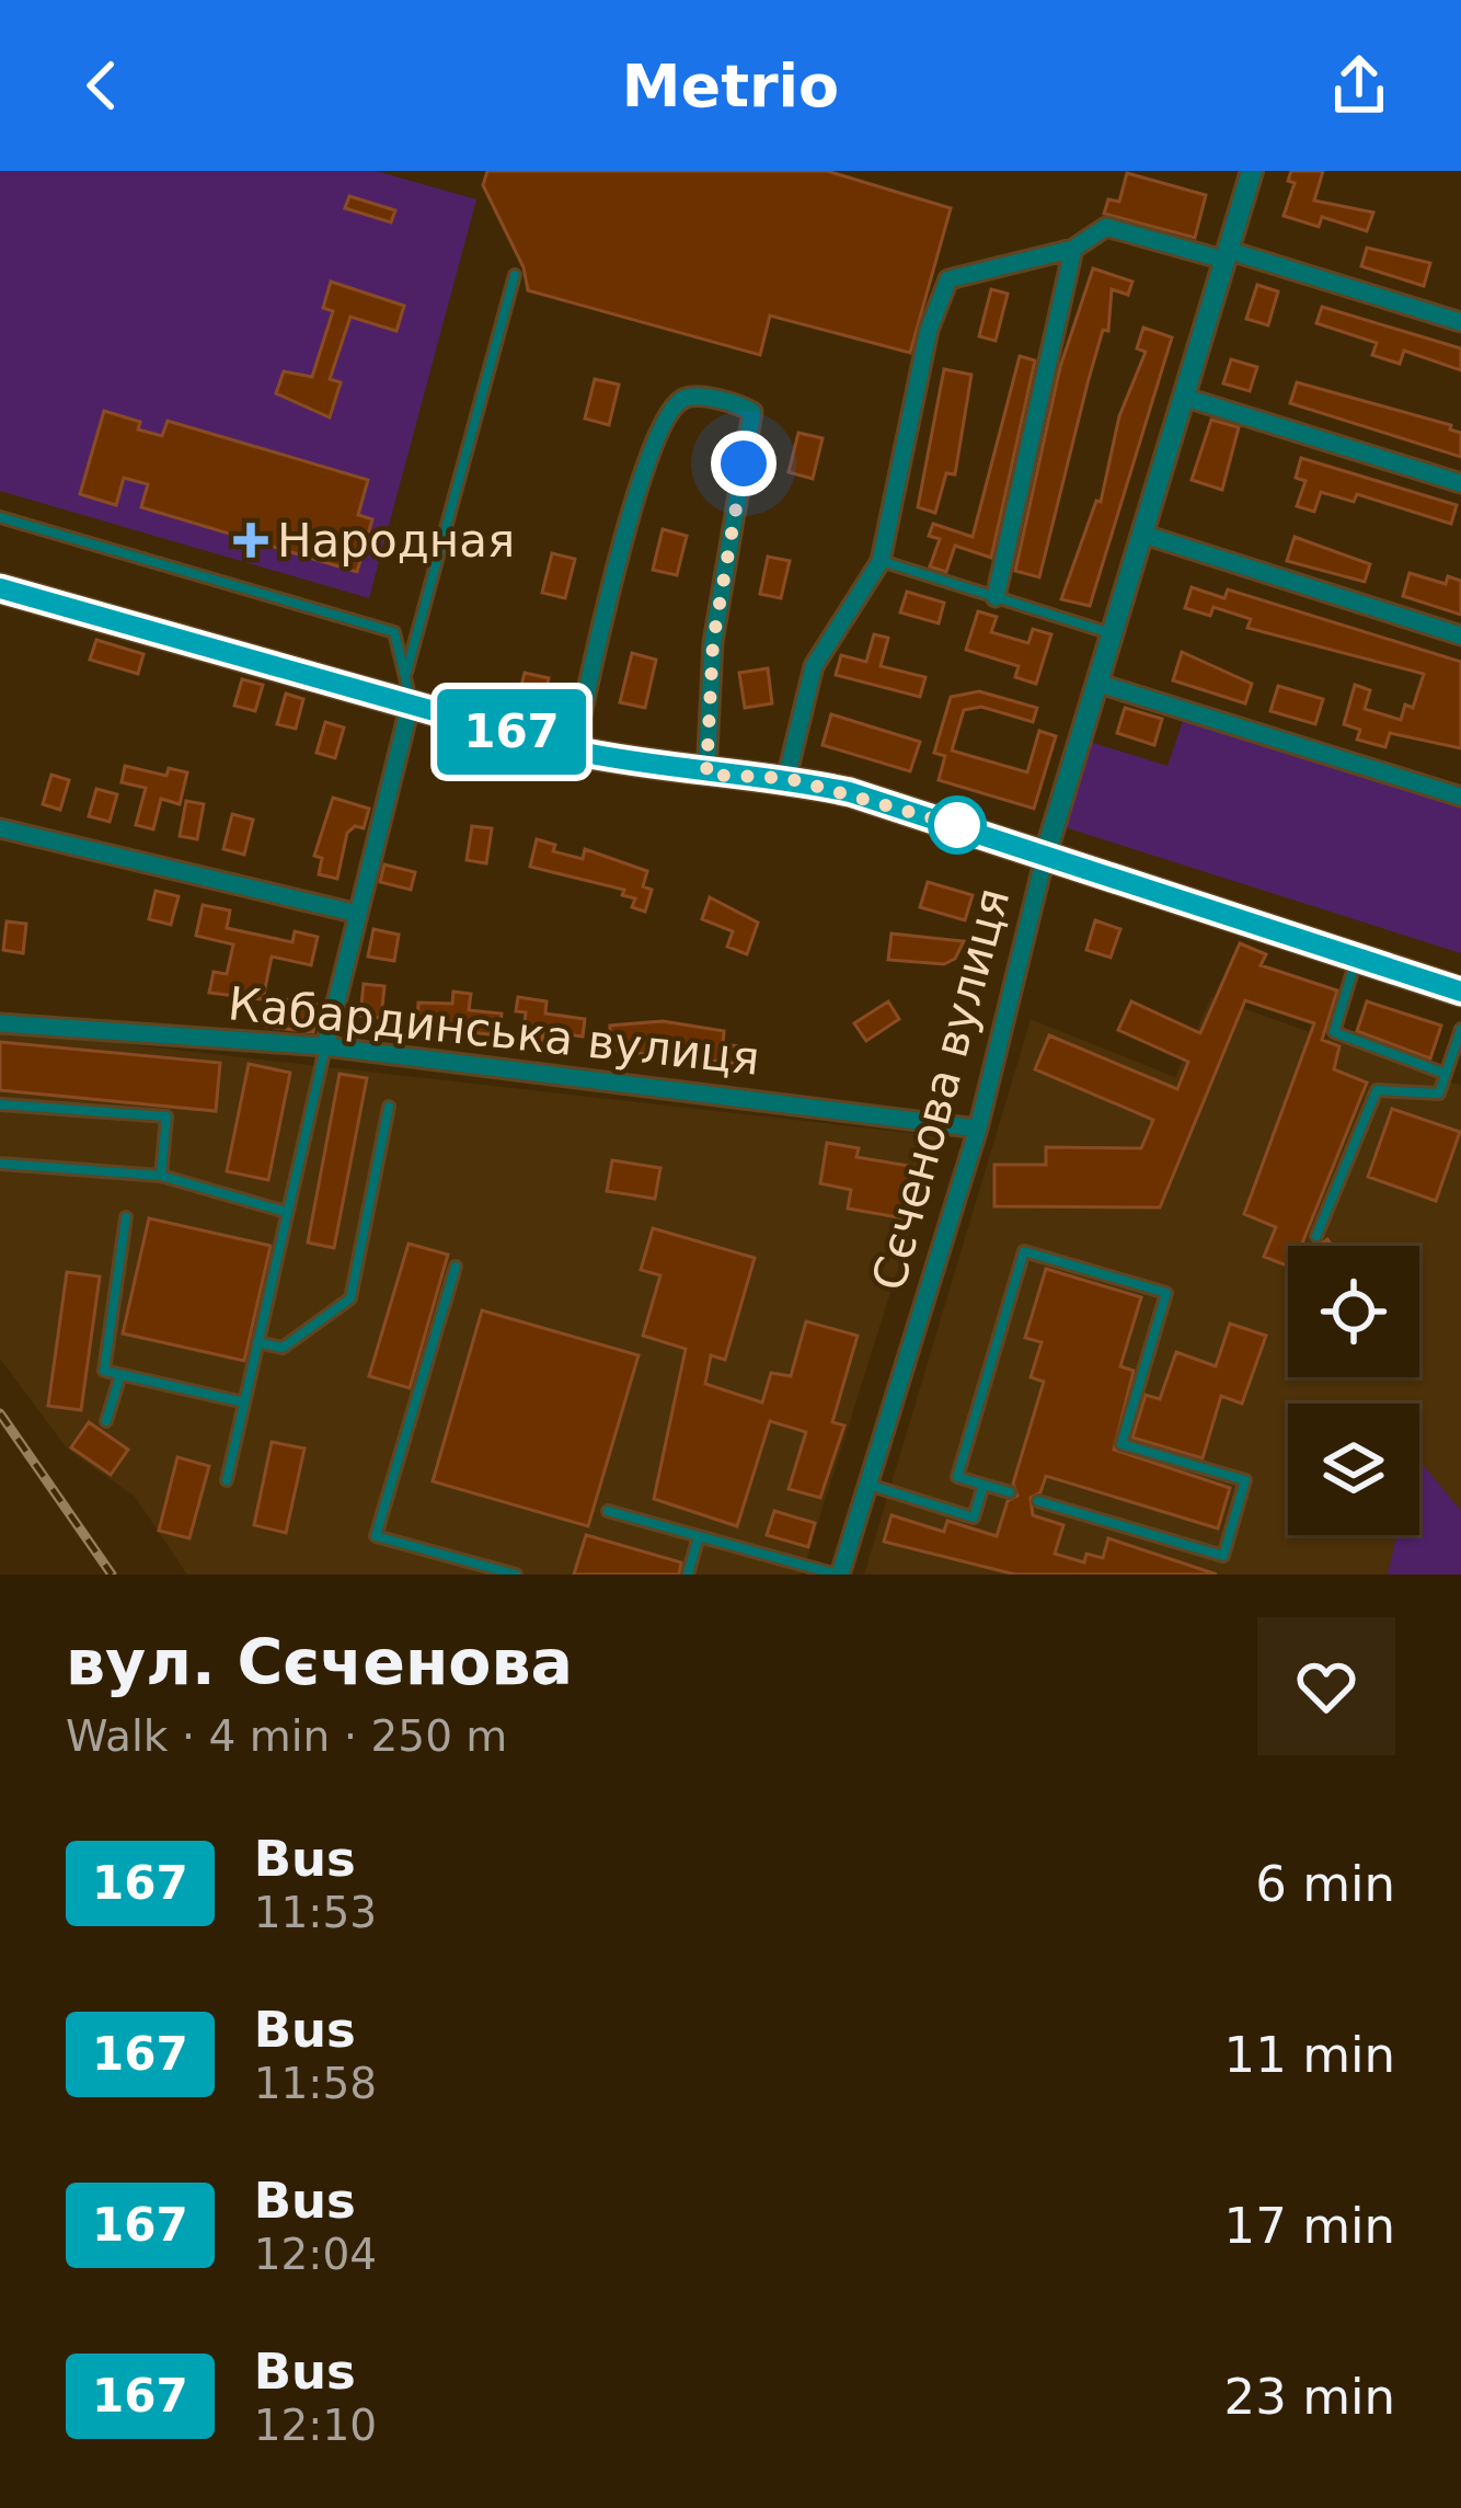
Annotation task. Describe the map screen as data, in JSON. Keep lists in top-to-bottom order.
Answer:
{
  "streets": {
    "street": ["Кабардинська вулиця", "Сєченова вулиця"]
  },
  "crossings": [
    ["Кабардинська вулиця", "Сєченова вулиця"]
  ],
  "places": {
    "health": ["Народная"]
  },
  "lines": ["bus line 167"],
  "page": {
    "header": "Metrio",
    "on_map": "167",
    "heading": ["вул. Сєченова", "Walk · 4 min · 250 m"],
    "list": [
      {
        "mark": "167",
        "name": "Bus",
        "note": "11:53",
        "value": "6 min"
      },
      {
        "mark": "167",
        "name": "Bus",
        "note": "11:58",
        "value": "11 min"
      },
      {
        "mark": "167",
        "name": "Bus",
        "note": "12:04",
        "value": "17 min"
      },
      {
        "mark": "167",
        "name": "Bus",
        "note": "12:10",
        "value": "23 min"
      }
    ]
  }
}
